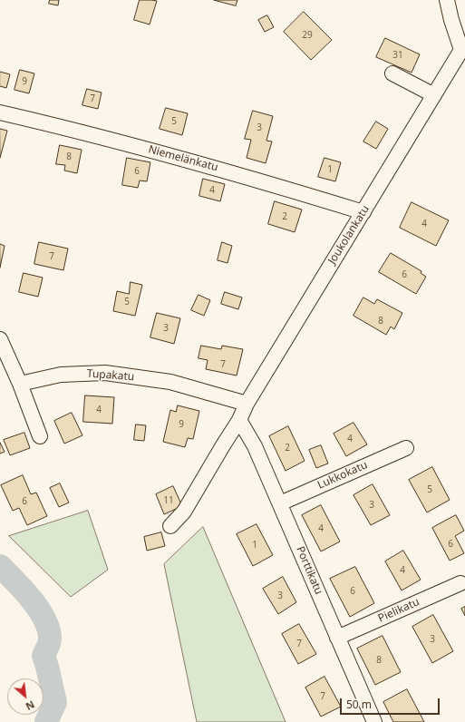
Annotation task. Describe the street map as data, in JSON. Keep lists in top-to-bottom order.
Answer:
{
  "streets": {
    "street": [
      "Niemelänkatu",
      "Joukolankatu",
      "Tupakatu",
      "Lukkokatu",
      "Porttikatu",
      "Pielikatu"
    ]
  },
  "crossings": [
    ["Niemelänkatu", "Joukolankatu"],
    ["Joukolankatu", "Tupakatu"],
    ["Joukolankatu", "Porttikatu"],
    ["Lukkokatu", "Porttikatu"],
    ["Porttikatu", "Pielikatu"]
  ],
  "house_numbers": [
    "29",
    "31",
    "9",
    "7",
    "5",
    "3",
    "8",
    "1",
    "6",
    "4",
    "2",
    "4",
    "7",
    "6",
    "5",
    "8",
    "3",
    "7",
    "4",
    "9",
    "4",
    "2",
    "5",
    "11",
    "6",
    "3",
    "4",
    "6",
    "1",
    "4",
    "6",
    "3",
    "3",
    "7",
    "8",
    "7"
  ],
  "scale_bar": "50 m",
  "north": "bottom right"
}
